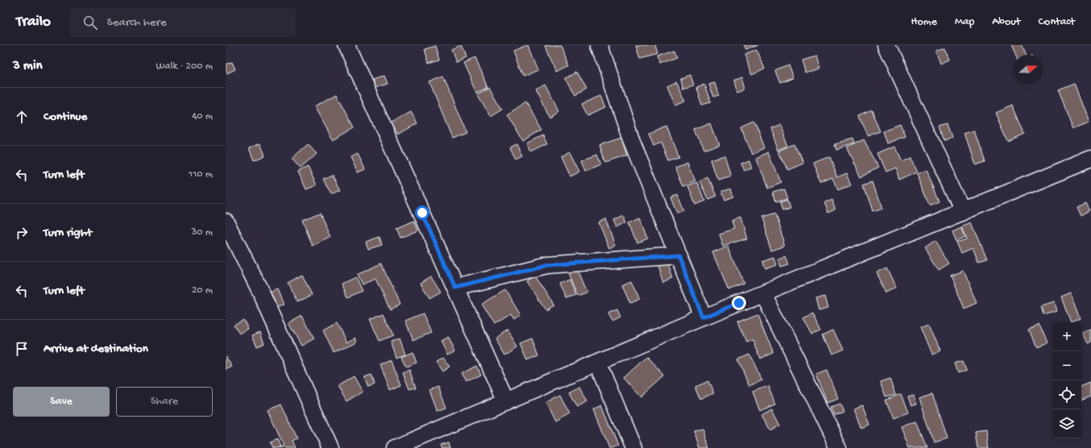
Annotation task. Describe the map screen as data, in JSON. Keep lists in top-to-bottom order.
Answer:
{
  "north": "right",
  "page": {
    "header": "Trailo",
    "search": "Search here",
    "nav": [
      "Home",
      "Map",
      "About",
      "Contact"
    ],
    "heading": ["3 min", "Walk · 200 m"],
    "list": [
      ["Continue", "40 m"],
      ["Turn left", "110 m"],
      ["Turn right", "30 m"],
      ["Turn left", "20 m"],
      "Arrive at destination"
    ],
    "map_buttons": ["+", "−"],
    "buttons": ["Save", "Share"]
  }
}
